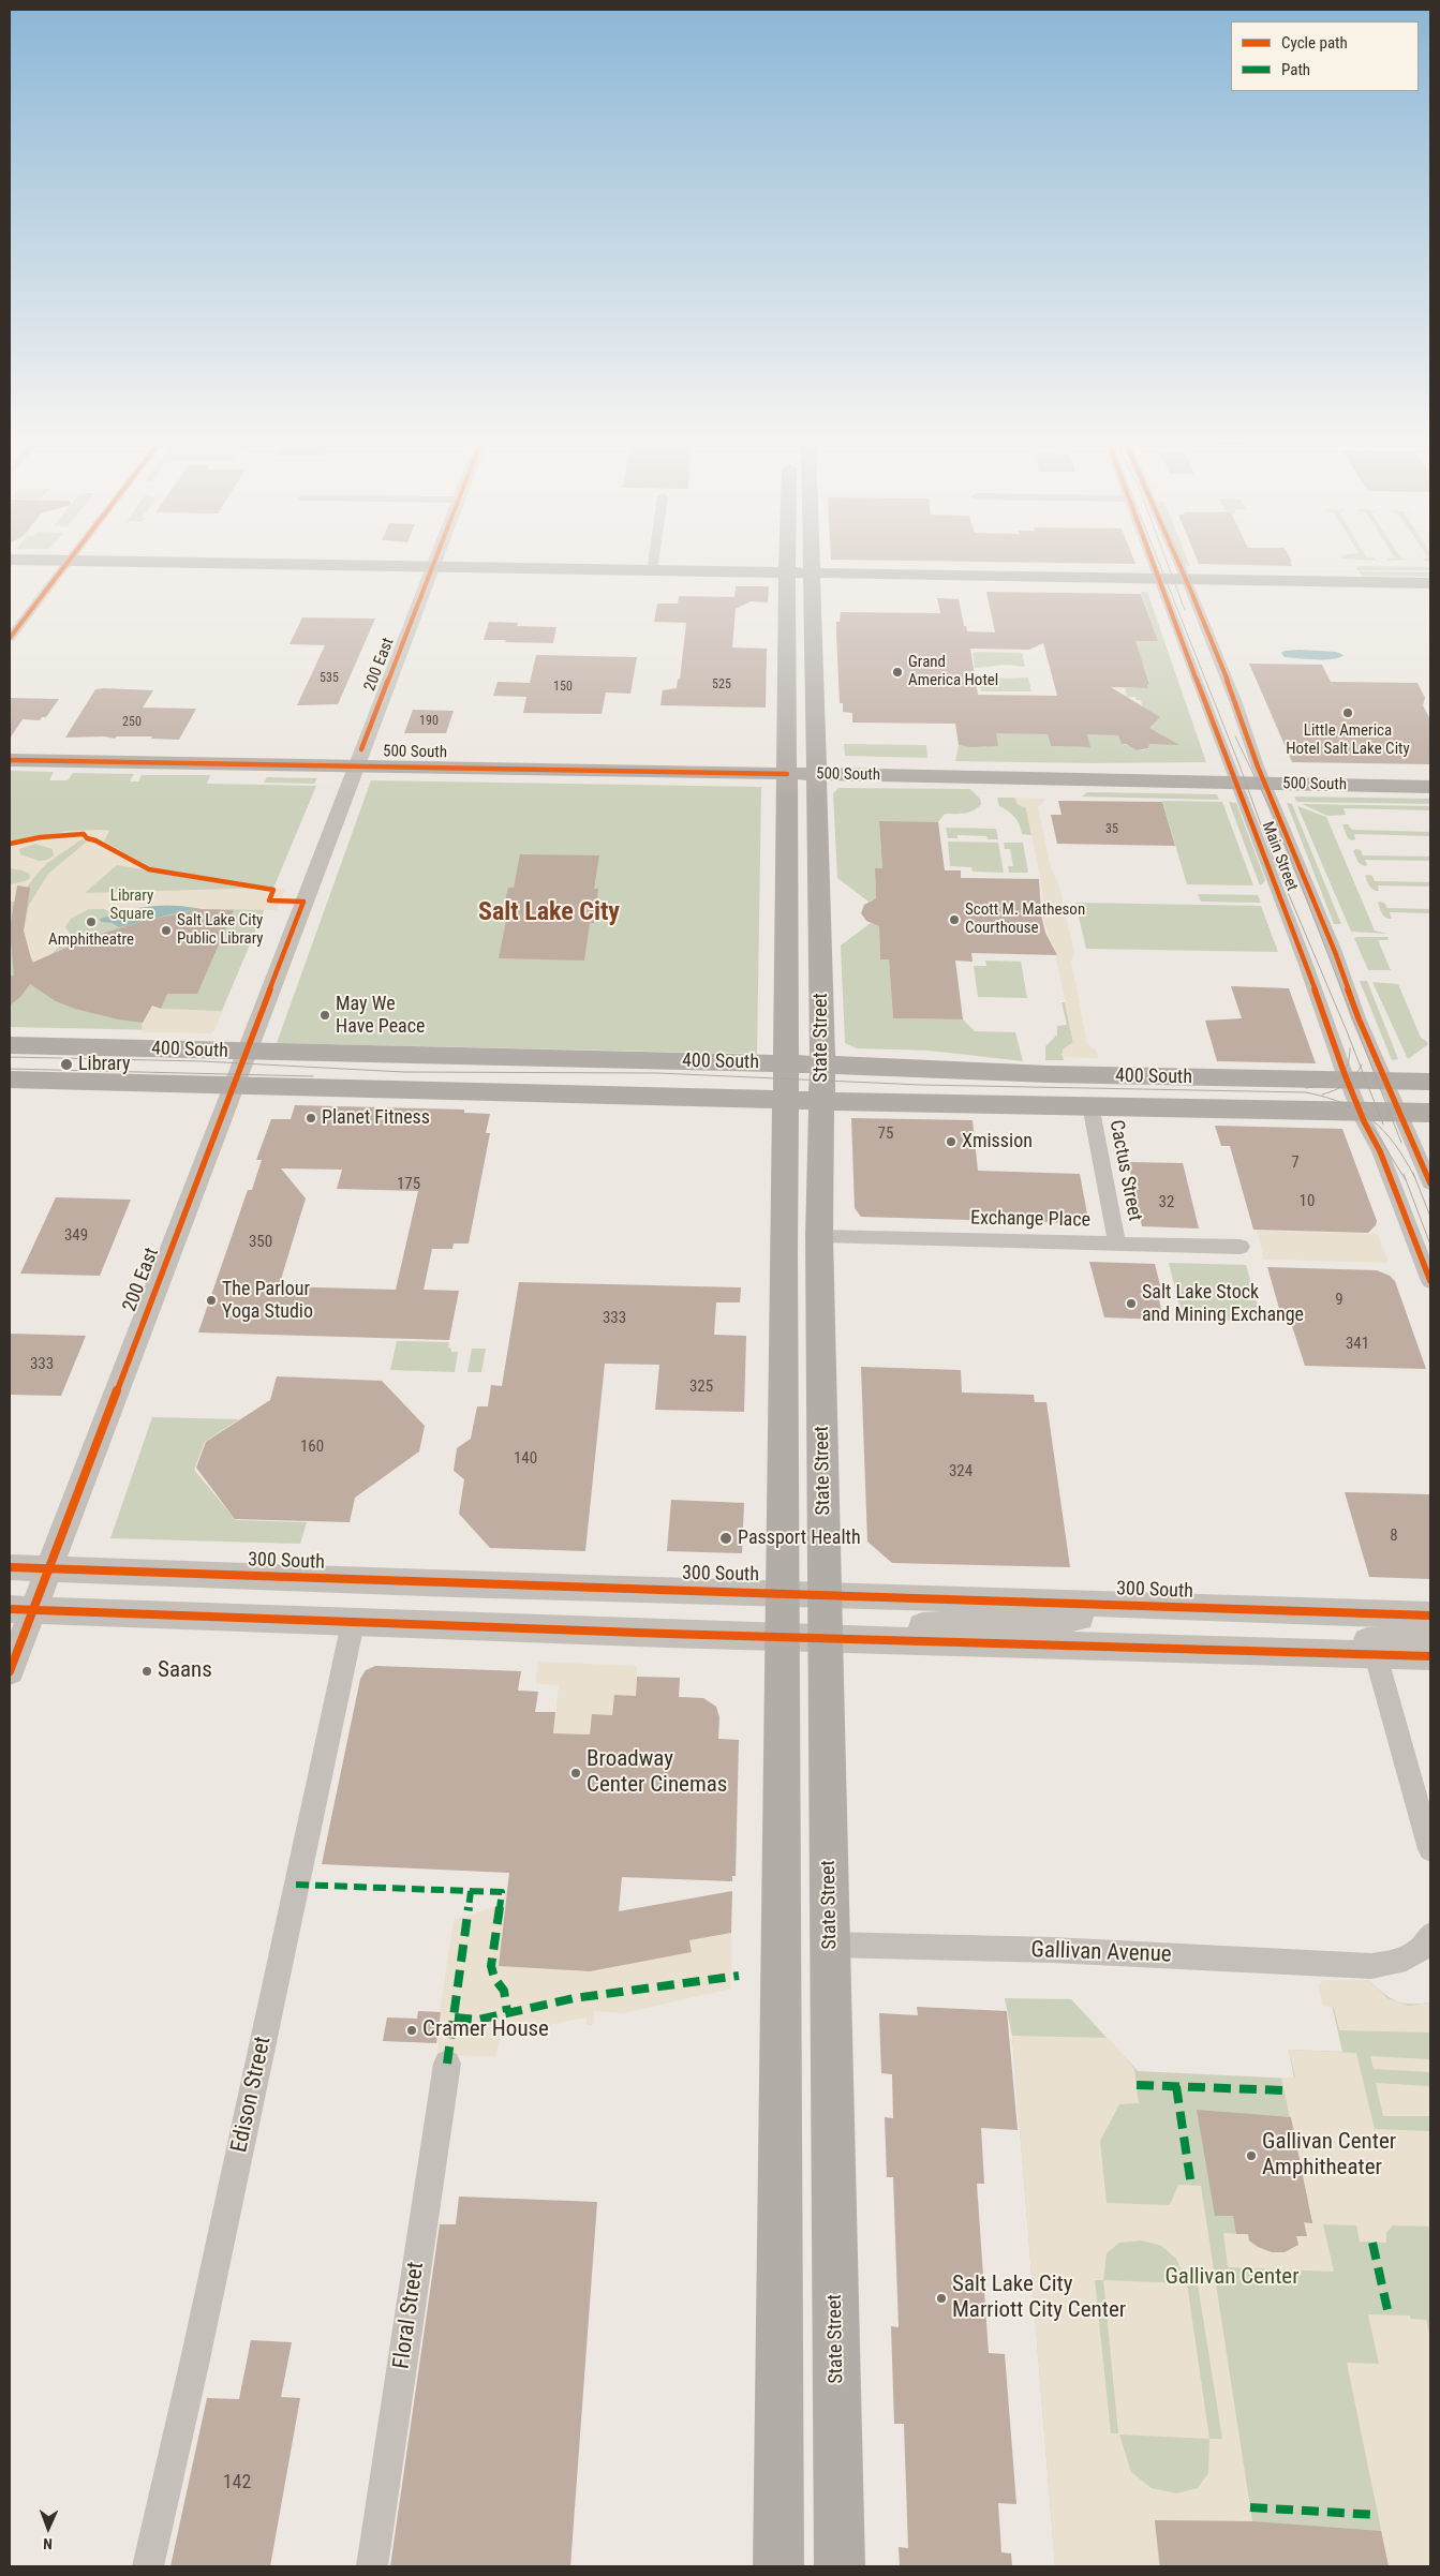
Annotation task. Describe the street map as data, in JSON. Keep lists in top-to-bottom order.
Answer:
{
  "streets": {
    "main road": ["500 South", "State Street", "400 South"],
    "street": [
      "200 East",
      "Main Street",
      "Cactus Street",
      "Exchange Place",
      "300 South",
      "Gallivan Avenue",
      "Edison Street",
      "Floral Street"
    ]
  },
  "crossings": [
    ["200 East", "500 South"],
    ["200 East", "400 South"],
    ["200 East", "300 South"],
    ["500 South", "Main Street"],
    ["500 South", "State Street"],
    ["Main Street", "400 South"],
    ["State Street", "400 South"],
    ["State Street", "Exchange Place"],
    ["State Street", "300 South"],
    ["State Street", "Gallivan Avenue"],
    ["400 South", "Cactus Street"],
    ["Cactus Street", "Exchange Place"],
    ["300 South", "Edison Street"]
  ],
  "districts": ["Salt Lake City"],
  "parks": ["Library Square", "Gallivan Center"],
  "places": [
    "Grand America Hotel",
    "Little America Hotel Salt Lake City",
    "Scott M. Matheson Courthouse",
    "Amphitheatre",
    "Salt Lake City Public Library",
    "May We Have Peace",
    "Library",
    "Planet Fitness",
    "Xmission",
    "The Parlour Yoga Studio",
    "Salt Lake Stock and Mining Exchange",
    "Passport Health",
    "Saans",
    "Broadway Center Cinemas",
    "Cramer House",
    "Gallivan Center Amphitheater",
    "Salt Lake City Marriott City Center"
  ],
  "house_numbers": [
    "535",
    "525",
    "150",
    "190",
    "250",
    "35",
    "75",
    "7",
    "175",
    "10",
    "32",
    "349",
    "350",
    "9",
    "333",
    "341",
    "333",
    "325",
    "160",
    "140",
    "324",
    "8",
    "142"
  ],
  "legend": ["Cycle path", "Path"],
  "north": "bottom"
}
